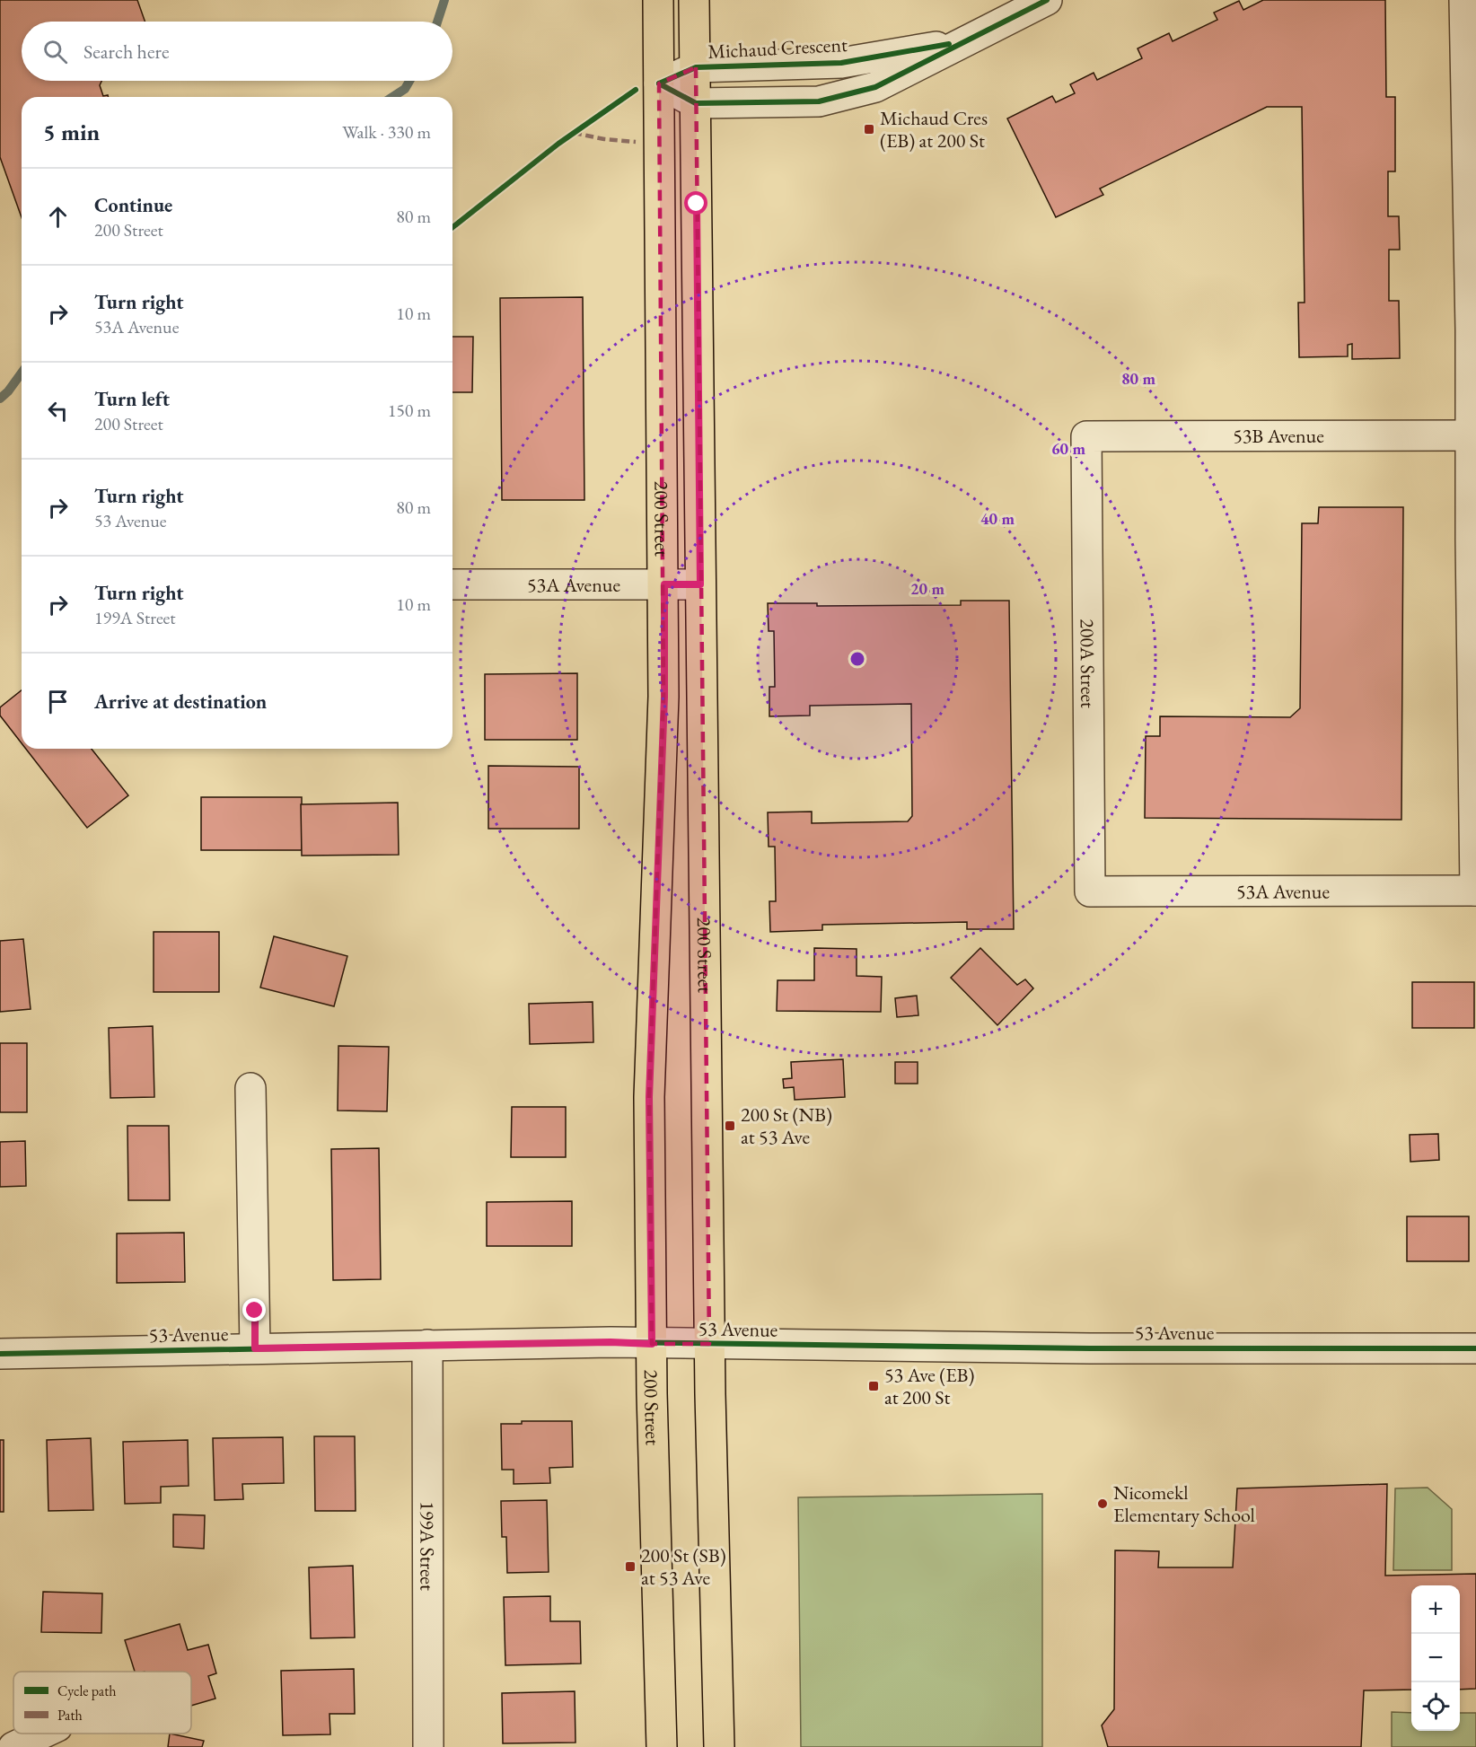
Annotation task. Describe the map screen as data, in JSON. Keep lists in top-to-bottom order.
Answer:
{
  "streets": {
    "main road": ["200 Street"],
    "street": [
      "Michaud Crescent",
      "53B Avenue",
      "53A Avenue",
      "200A Street",
      "53 Avenue",
      "199A Street"
    ]
  },
  "crossings": [
    ["Michaud Crescent", "200 Street"],
    ["53B Avenue", "200A Street"],
    ["200 Street", "53A Avenue"],
    ["200 Street", "53 Avenue"],
    ["53A Avenue", "200A Street"],
    ["53 Avenue", "199A Street"]
  ],
  "places": {
    "transit": [
      "Michaud Cres (EB) at 200 St",
      "200 St (NB) at 53 Ave",
      "53 Ave (EB) at 200 St",
      "200 St (SB) at 53 Ave"
    ],
    "other": ["Nicomekl Elementary School"]
  },
  "legend": ["Cycle path", "Path"],
  "page": {
    "search": "Search here",
    "heading": ["5 min", "Walk · 330 m"],
    "list": [
      ["Continue", "200 Street", "80 m"],
      ["Turn right", "53A Avenue", "10 m"],
      ["Turn left", "200 Street", "150 m"],
      ["Turn right", "53 Avenue", "80 m"],
      ["Turn right", "199A Street", "10 m"],
      "Arrive at destination"
    ],
    "map_buttons": ["+", "−"]
  },
  "rings": [
    "80 m",
    "60 m",
    "40 m",
    "20 m"
  ]
}
